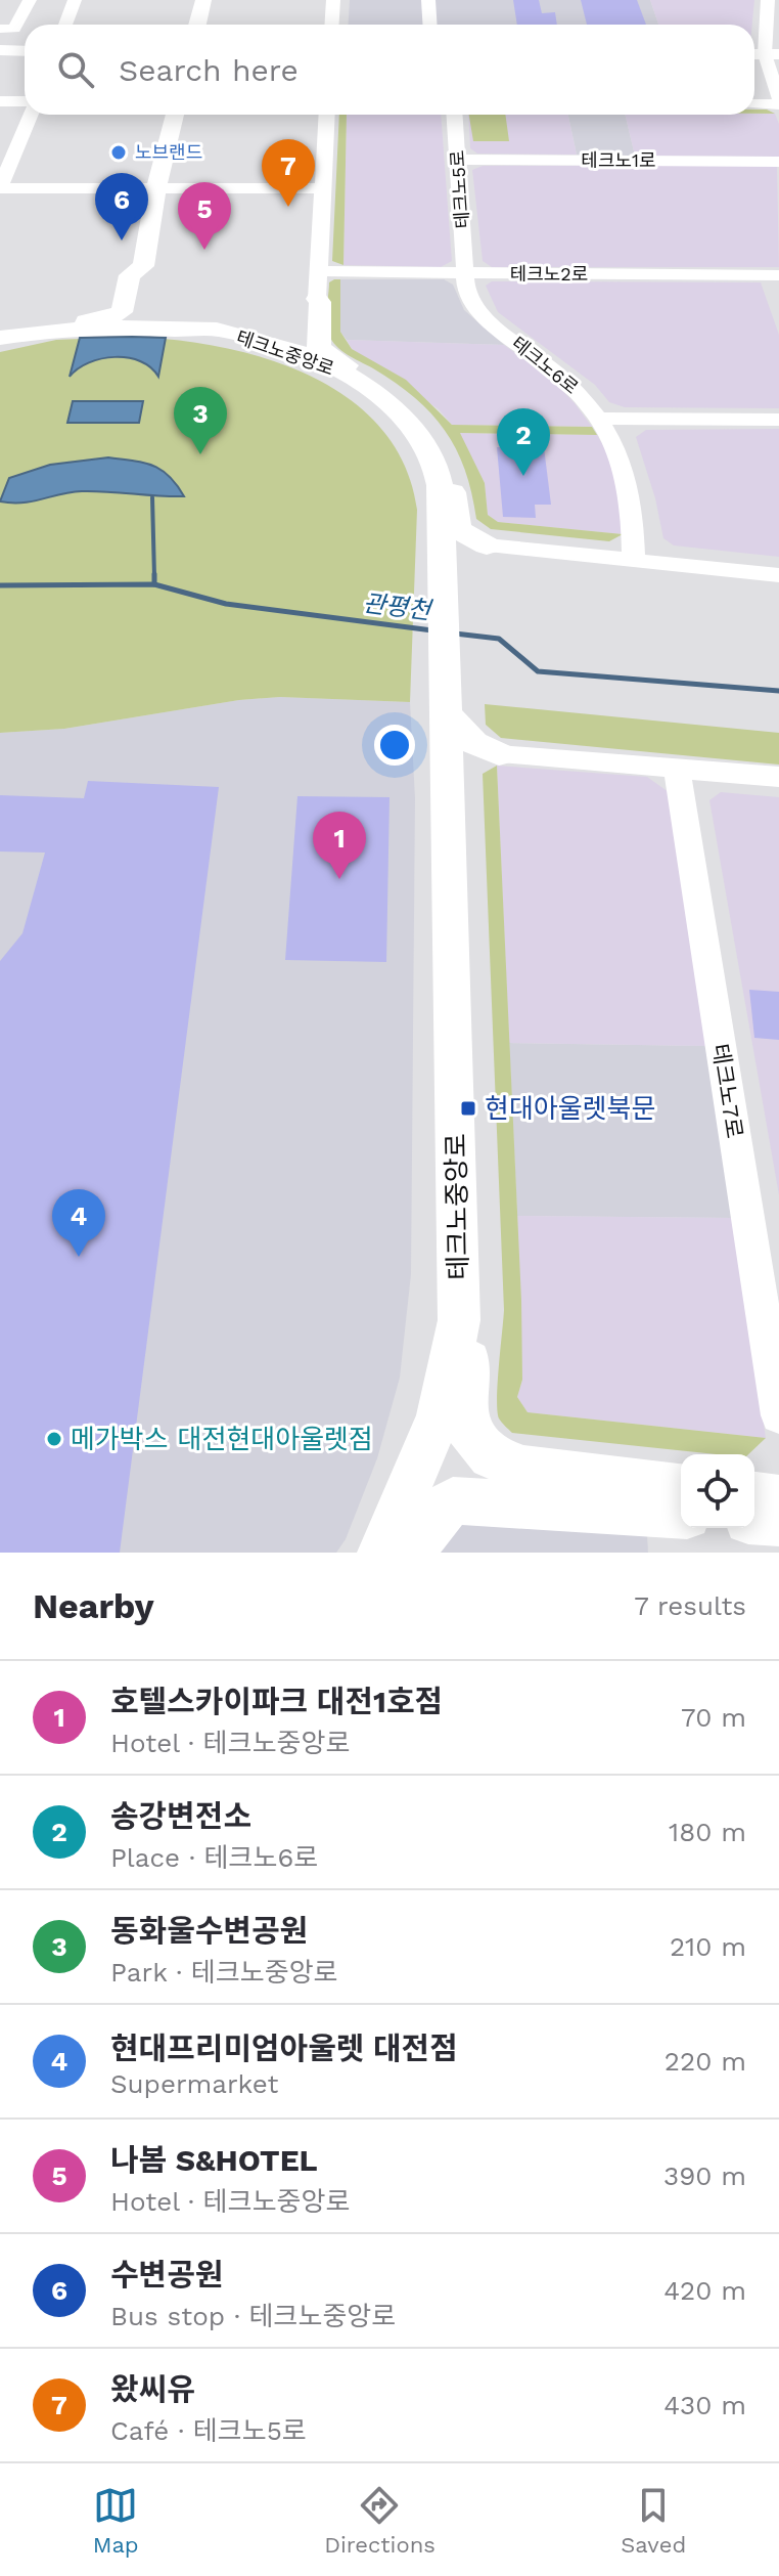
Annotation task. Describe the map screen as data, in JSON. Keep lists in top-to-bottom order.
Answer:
{
  "streets": {
    "main road": ["테크노중앙로"],
    "street": [
      "테크노1로",
      "테크노5로",
      "테크노2로",
      "테크노6로",
      "테크노7로"
    ]
  },
  "crossings": [
    ["테크노1로", "테크노5로"],
    ["테크노5로", "테크노2로"],
    ["테크노5로", "테크노6로"],
    ["테크노2로", "테크노6로"]
  ],
  "water": ["관평천"],
  "places": {
    "other": ["노브랜드", "메가박스 대전현대아울렛점"],
    "transit": ["현대아울렛북문"]
  },
  "page": {
    "search": "Search here",
    "pins": [
      "7",
      "6",
      "5",
      "3",
      "2",
      "1",
      "4"
    ],
    "heading": ["Nearby", "7 results"],
    "list": [
      {
        "mark": "1",
        "name": "호텔스카이파크 대전1호점",
        "note": "Hotel · 테크노중앙로",
        "value": "70 m"
      },
      {
        "mark": "2",
        "name": "송강변전소",
        "note": "Place · 테크노6로",
        "value": "180 m"
      },
      {
        "mark": "3",
        "name": "동화울수변공원",
        "note": "Park · 테크노중앙로",
        "value": "210 m"
      },
      {
        "mark": "4",
        "name": "현대프리미엄아울렛 대전점",
        "note": "Supermarket",
        "value": "220 m"
      },
      {
        "mark": "5",
        "name": "나봄 S&HOTEL",
        "note": "Hotel · 테크노중앙로",
        "value": "390 m"
      },
      {
        "mark": "6",
        "name": "수변공원",
        "note": "Bus stop · 테크노중앙로",
        "value": "420 m"
      },
      {
        "mark": "7",
        "name": "왔씨유",
        "note": "Café · 테크노5로",
        "value": "430 m"
      }
    ],
    "nav": ["Map", "Directions", "Saved"]
  }
}
